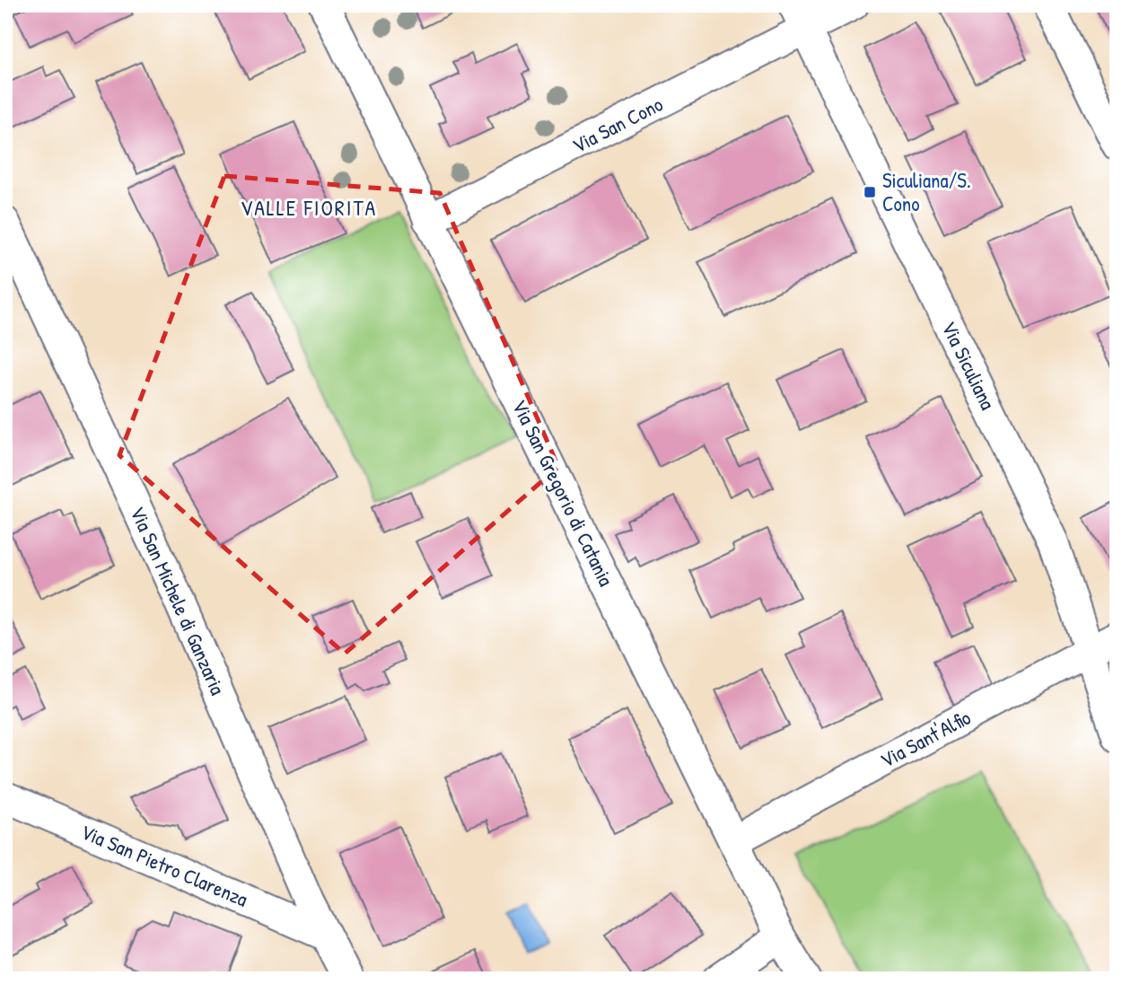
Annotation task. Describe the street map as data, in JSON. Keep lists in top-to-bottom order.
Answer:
{
  "streets": {
    "street": [
      "Via San Cono",
      "Via Siculiana",
      "Via San Gregorio di Catania",
      "Via San Michele di Ganzaria",
      "Via Sant'Alfio",
      "Via San Pietro Clarenza"
    ]
  },
  "crossings": [
    ["Via San Cono", "Via Siculiana"],
    ["Via San Cono", "Via San Gregorio di Catania"],
    ["Via Siculiana", "Via Sant'Alfio"],
    ["Via San Gregorio di Catania", "Via Sant'Alfio"],
    ["Via San Michele di Ganzaria", "Via San Pietro Clarenza"]
  ],
  "districts": ["VALLE FIORITA"],
  "places": {
    "transit": ["Siculiana/S. Cono"]
  }
}
